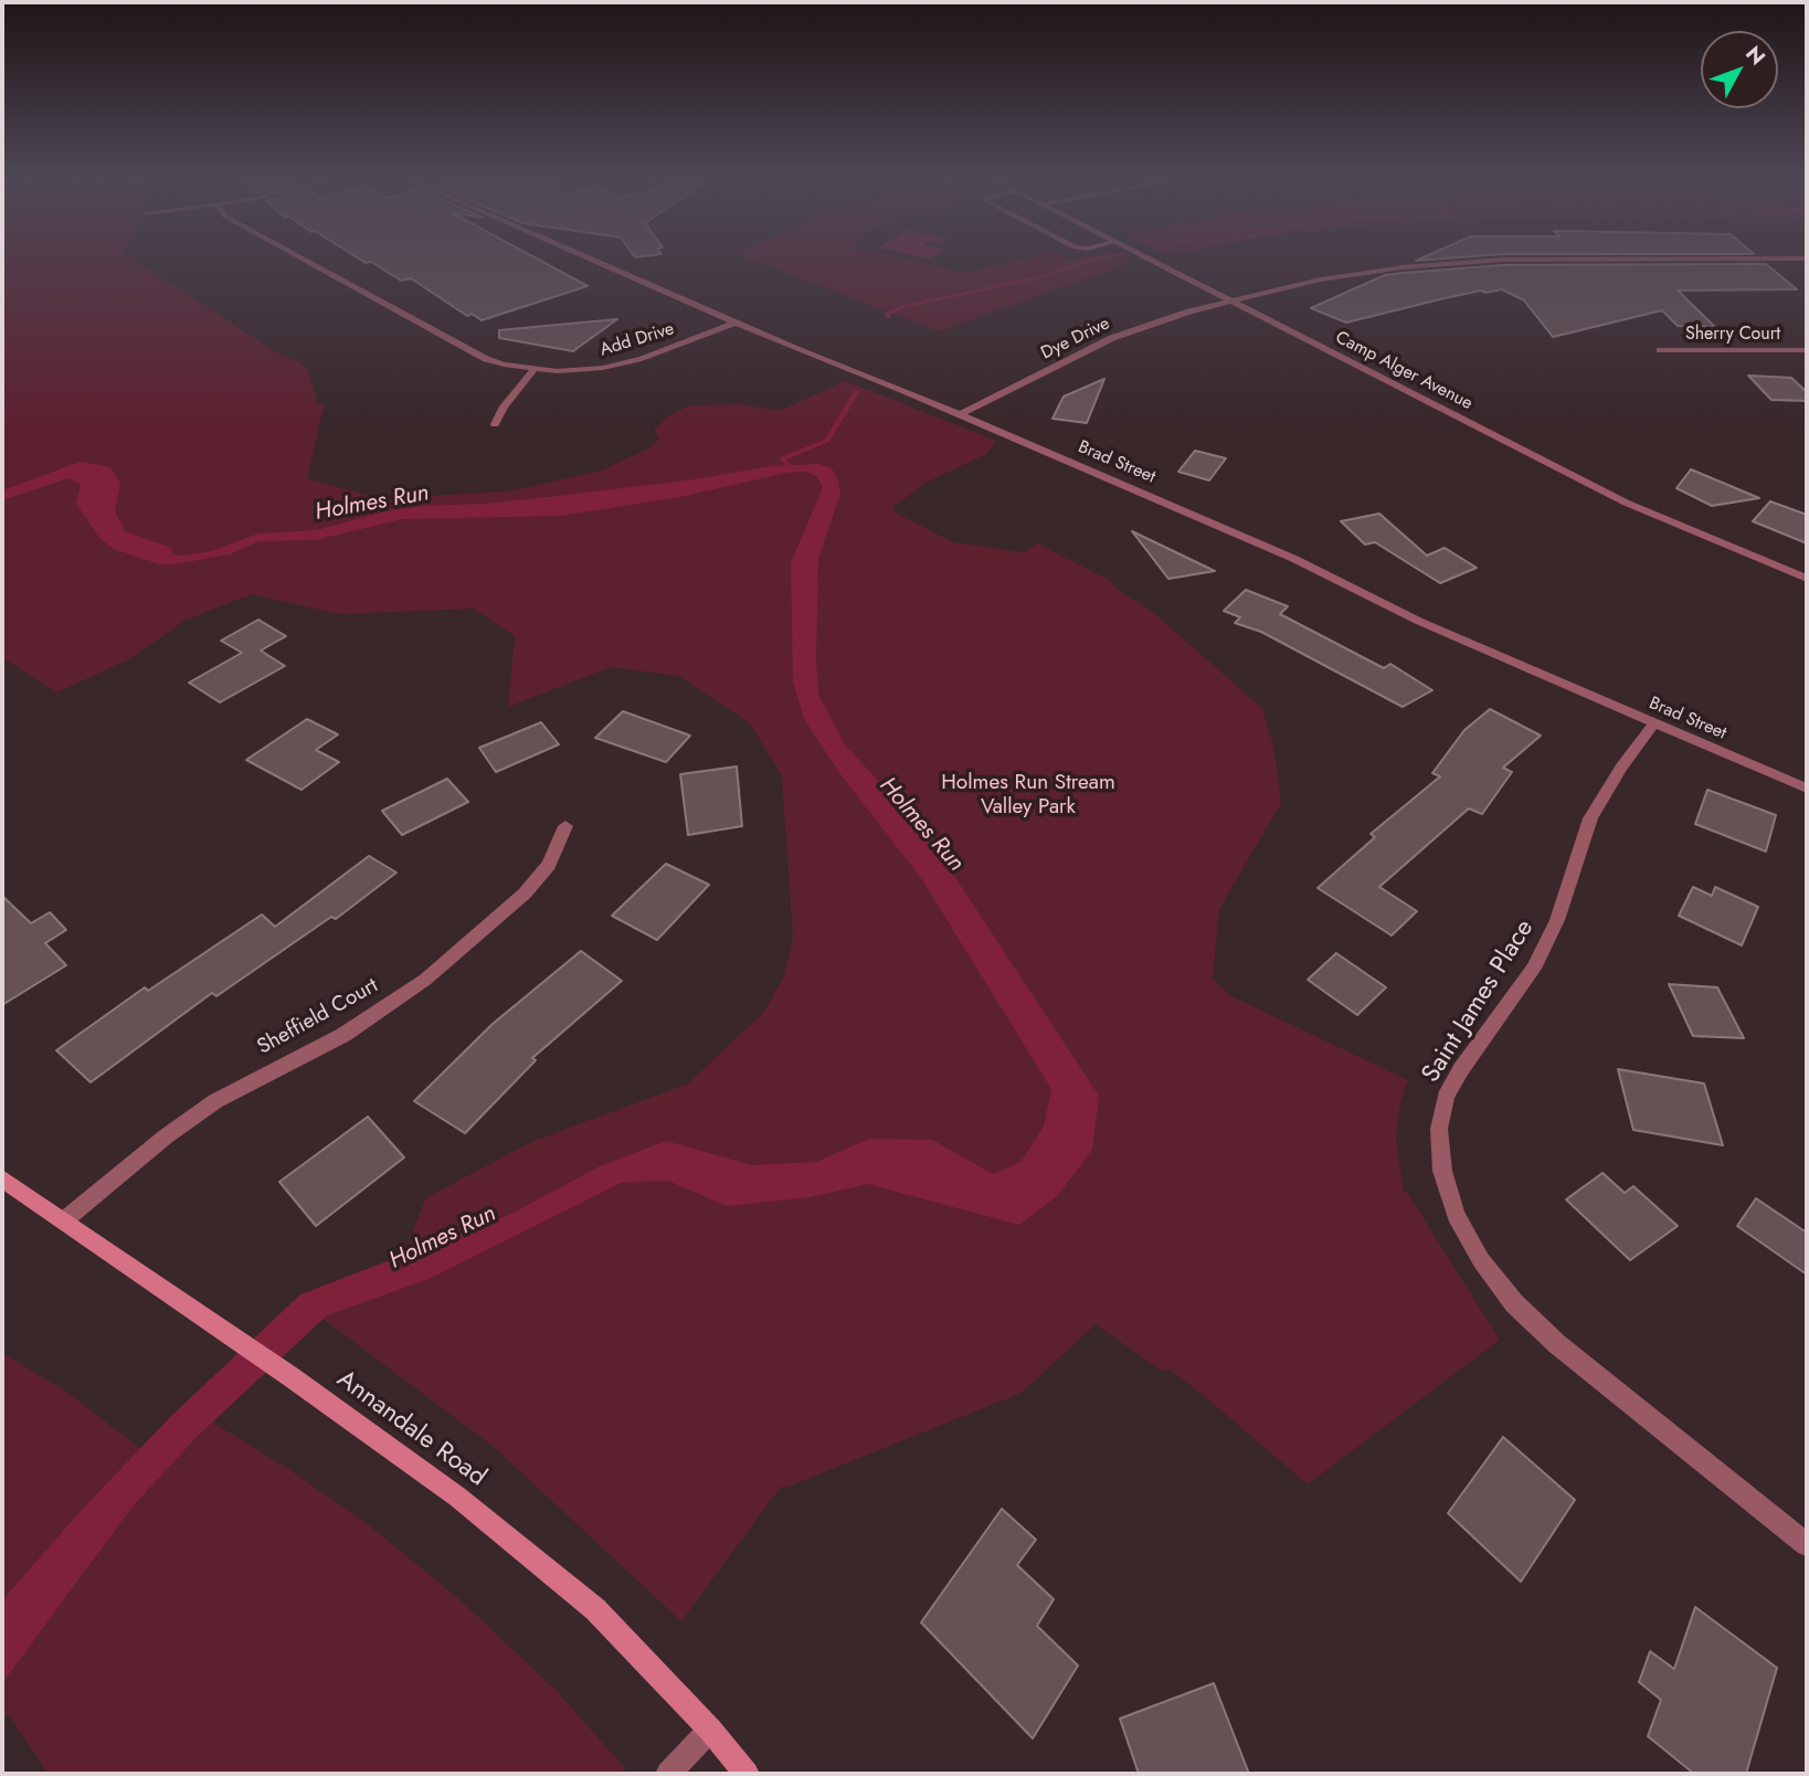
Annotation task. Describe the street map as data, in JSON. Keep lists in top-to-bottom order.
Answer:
{
  "streets": {
    "main road": ["Annandale Road"],
    "street": [
      "Sherry Court",
      "Dye Drive",
      "Add Drive",
      "Camp Alger Avenue",
      "Brad Street",
      "Saint James Place",
      "Sheffield Court"
    ]
  },
  "crossings": [
    ["Dye Drive", "Camp Alger Avenue"],
    ["Dye Drive", "Brad Street"],
    ["Add Drive", "Brad Street"],
    ["Brad Street", "Saint James Place"],
    ["Sheffield Court", "Annandale Road"]
  ],
  "water": ["Holmes Run"],
  "parks": ["Holmes Run Stream Valley Park"],
  "north": "top right"
}
